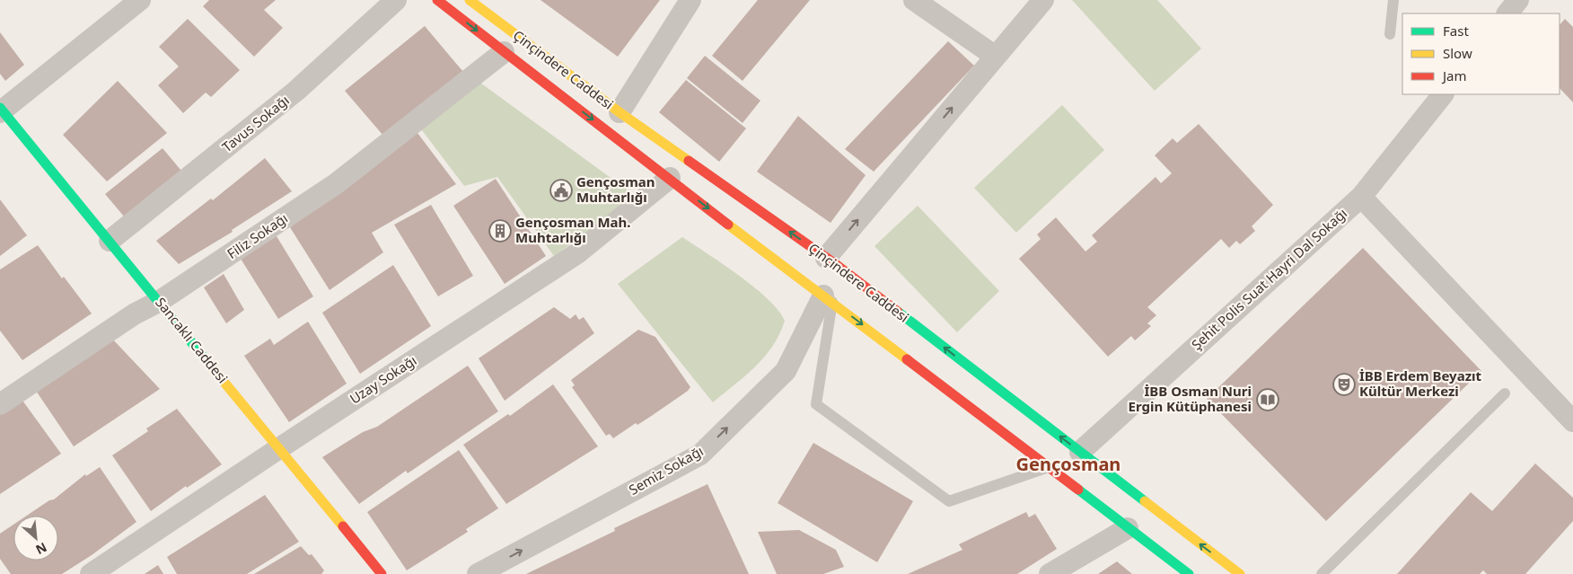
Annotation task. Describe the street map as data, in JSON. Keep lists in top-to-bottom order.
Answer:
{
  "streets": {
    "main road": ["Çinçindere Caddesi", "Sancaklı Caddesi"],
    "street": [
      "Tavus Sokağı",
      "Filiz Sokağı",
      "Şehit Polis Suat Hayri Dal Sokağı",
      "Uzay Sokağı",
      "Semiz Sokağı"
    ]
  },
  "crossings": [
    ["Çinçindere Caddesi", "Filiz Sokağı"],
    ["Çinçindere Caddesi", "Şehit Polis Suat Hayri Dal Sokağı"],
    ["Çinçindere Caddesi", "Uzay Sokağı"],
    ["Çinçindere Caddesi", "Semiz Sokağı"],
    ["Tavus Sokağı", "Sancaklı Caddesi"],
    ["Filiz Sokağı", "Sancaklı Caddesi"],
    ["Sancaklı Caddesi", "Uzay Sokağı"]
  ],
  "one_way": ["Semiz Sokağı"],
  "districts": ["Gençosman"],
  "places": {
    "public building": ["Gençosman Muhtarlığı"],
    "building": ["Gençosman Mah. Muhtarlığı"],
    "theatre": ["İBB Erdem Beyazıt Kültür Merkezi"],
    "library": ["İBB Osman Nuri Ergin Kütüphanesi"]
  },
  "legend": ["Fast", "Slow", "Jam"],
  "north": "bottom right"
}
